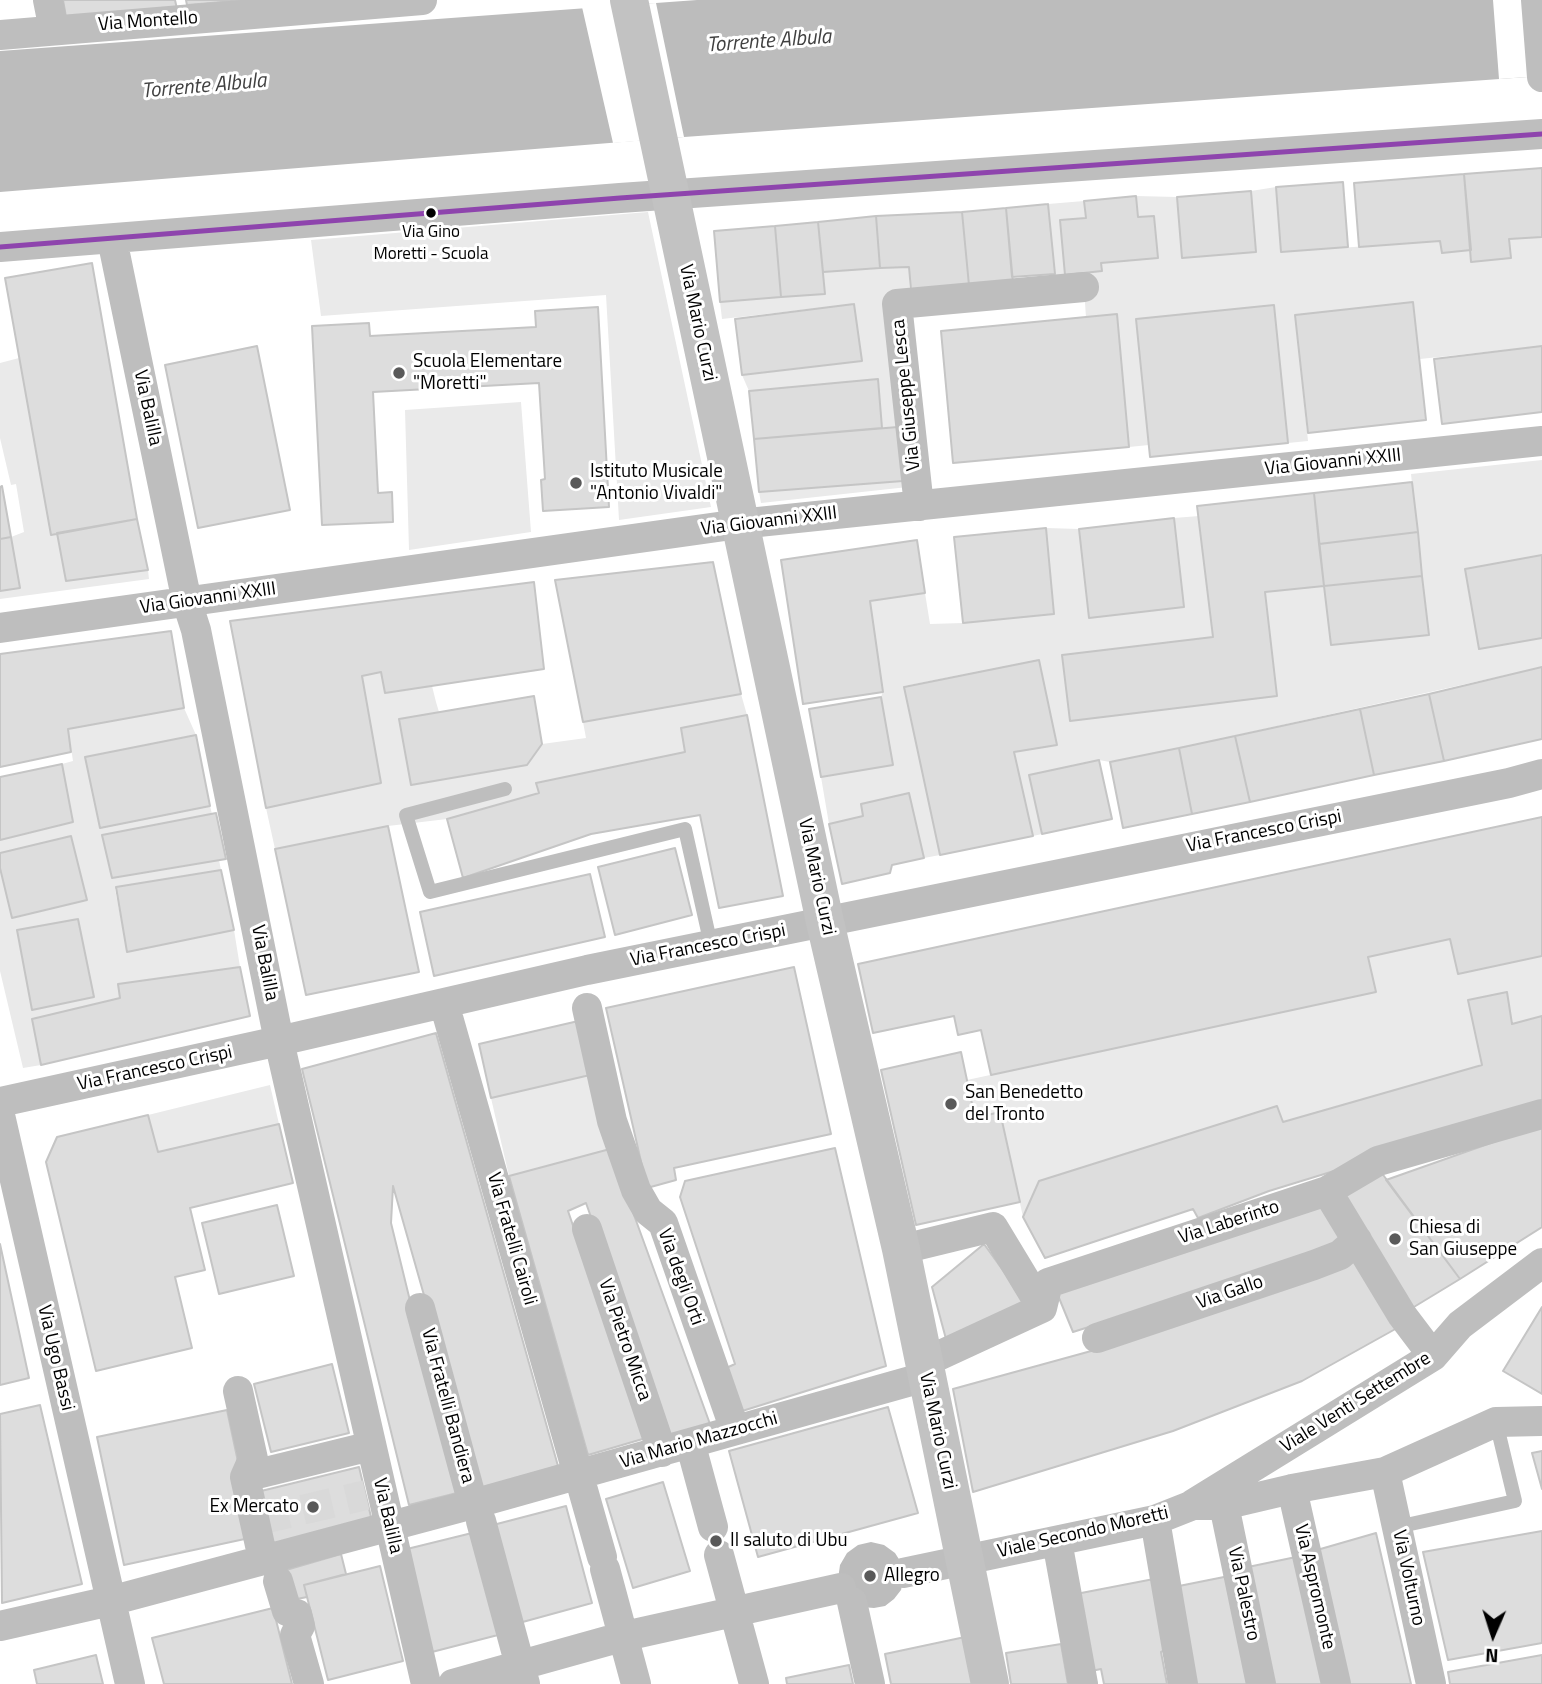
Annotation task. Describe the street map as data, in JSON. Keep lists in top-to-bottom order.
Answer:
{
  "streets": {
    "street": [
      "Via Montello",
      "Via Mario Curzi",
      "Via Giuseppe Lesca",
      "Via Balilla",
      "Via Giovanni XXIII",
      "Via Francesco Crispi",
      "Via Laberinto",
      "Via Fratelli Cairoli",
      "Via degli Orti",
      "Via Gallo",
      "Via Pietro Micca",
      "Via Ugo Bassi",
      "Viale Venti Settembre",
      "Via Fratelli Bandiera",
      "Via Mario Mazzocchi",
      "Viale Secondo Moretti",
      "Via Volturno",
      "Via Aspromonte",
      "Via Palestro"
    ]
  },
  "crossings": [
    ["Via Mario Curzi", "Via Giovanni XXIII"],
    ["Via Mario Curzi", "Via Francesco Crispi"],
    ["Via Mario Curzi", "Via Mario Mazzocchi"],
    ["Via Mario Curzi", "Viale Secondo Moretti"],
    ["Via Giuseppe Lesca", "Via Giovanni XXIII"],
    ["Via Balilla", "Via Giovanni XXIII"],
    ["Via Balilla", "Via Francesco Crispi"],
    ["Via Balilla", "Via Mario Mazzocchi"],
    ["Via Francesco Crispi", "Via Fratelli Cairoli"],
    ["Via Fratelli Cairoli", "Via Mario Mazzocchi"],
    ["Via degli Orti", "Via Mario Mazzocchi"],
    ["Via Pietro Micca", "Via Mario Mazzocchi"],
    ["Viale Venti Settembre", "Viale Secondo Moretti"],
    ["Via Fratelli Bandiera", "Via Mario Mazzocchi"],
    ["Viale Secondo Moretti", "Via Volturno"],
    ["Viale Secondo Moretti", "Via Aspromonte"],
    ["Viale Secondo Moretti", "Via Palestro"]
  ],
  "water": ["Torrente Albula"],
  "places": [
    "Via Gino Moretti - Scuola",
    "Scuola Elementare \"Moretti\"",
    "Istituto Musicale \"Antonio Vivaldi\"",
    "San Benedetto del Tronto",
    "Chiesa di San Giuseppe",
    "Ex Mercato",
    "Il saluto di Ubu",
    "Allegro"
  ],
  "north": "bottom"
}
